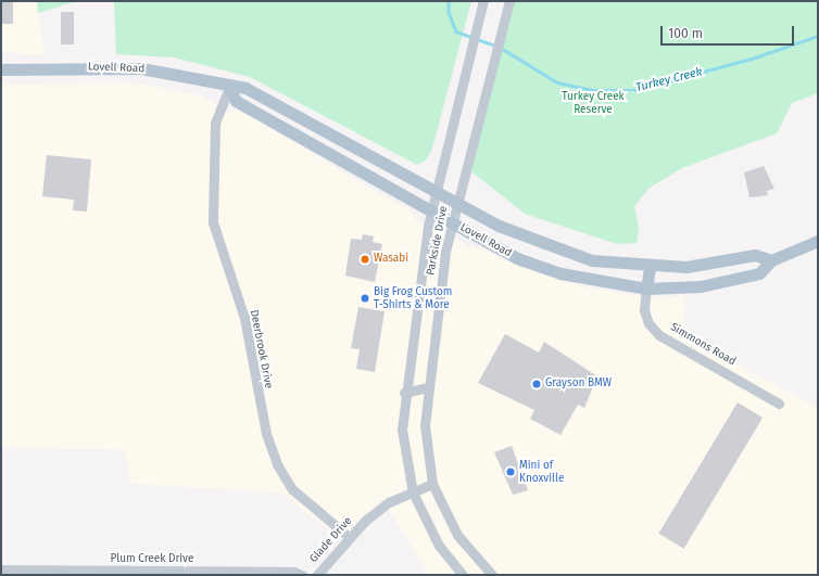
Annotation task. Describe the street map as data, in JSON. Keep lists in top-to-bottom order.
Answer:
{
  "streets": {
    "main road": ["Lovell Road"],
    "street": [
      "Parkside Drive",
      "Simmons Road",
      "Deerbrook Drive",
      "Glade Drive",
      "Plum Creek Drive"
    ]
  },
  "crossings": [
    ["Lovell Road", "Parkside Drive"],
    ["Lovell Road", "Simmons Road"],
    ["Lovell Road", "Deerbrook Drive"],
    ["Parkside Drive", "Glade Drive"],
    ["Deerbrook Drive", "Glade Drive"]
  ],
  "water": ["Turkey Creek"],
  "parks": ["Turkey Creek Reserve"],
  "places": [
    "Wasabi",
    "Big Frog Custom T-Shirts & More",
    "Grayson BMW",
    "Mini of Knoxville"
  ],
  "scale_bar": "100 m"
}
